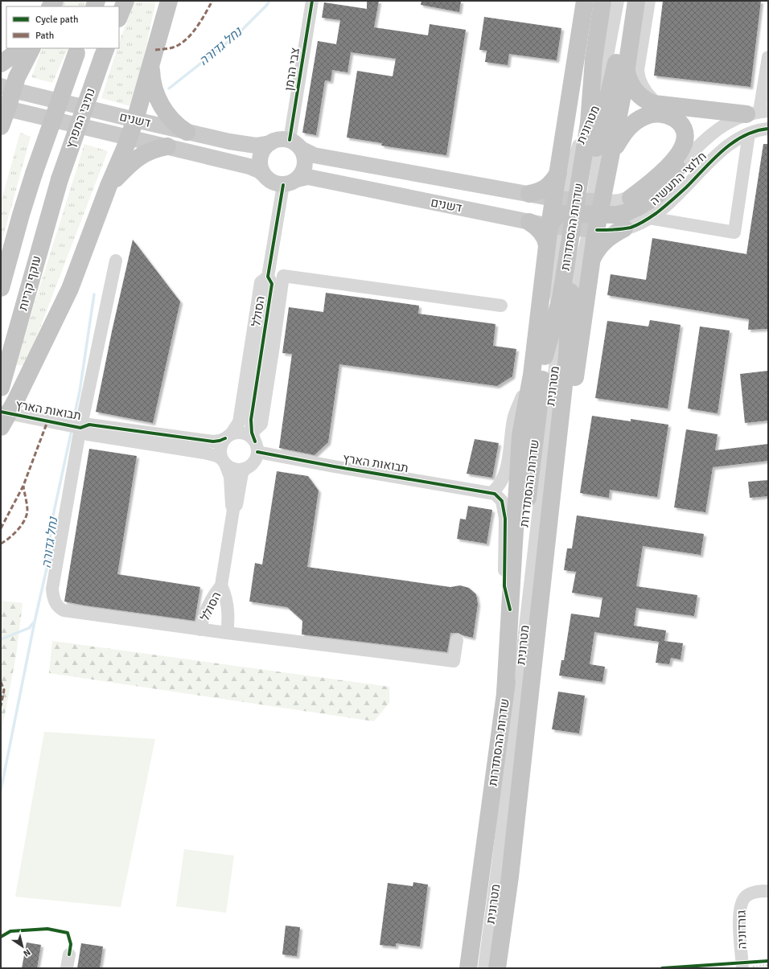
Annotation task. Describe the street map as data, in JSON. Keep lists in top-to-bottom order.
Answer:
{
  "streets": {
    "highway": ["נתיבי המפרץ", "שדרות ההסתדרות", "עוקף קריות"],
    "main road": ["דשנים"],
    "street": [
      "צבי הרמן",
      "מטרונית",
      "חלוצי התעשיה",
      "הסולל",
      "תבואות הארץ",
      "גורדוניה"
    ]
  },
  "crossings": [
    ["צבי הרמן", "דשנים"],
    ["צבי הרמן", "הסולל"],
    ["נתיבי המפרץ", "עוקף קריות"],
    ["דשנים", "מטרונית"],
    ["דשנים", "הסולל"],
    ["מטרונית", "חלוצי התעשיה"],
    ["הסולל", "תבואות הארץ"]
  ],
  "water": ["נחל גדורה"],
  "legend": ["Cycle path", "Path"],
  "north": "bottom right"
}
